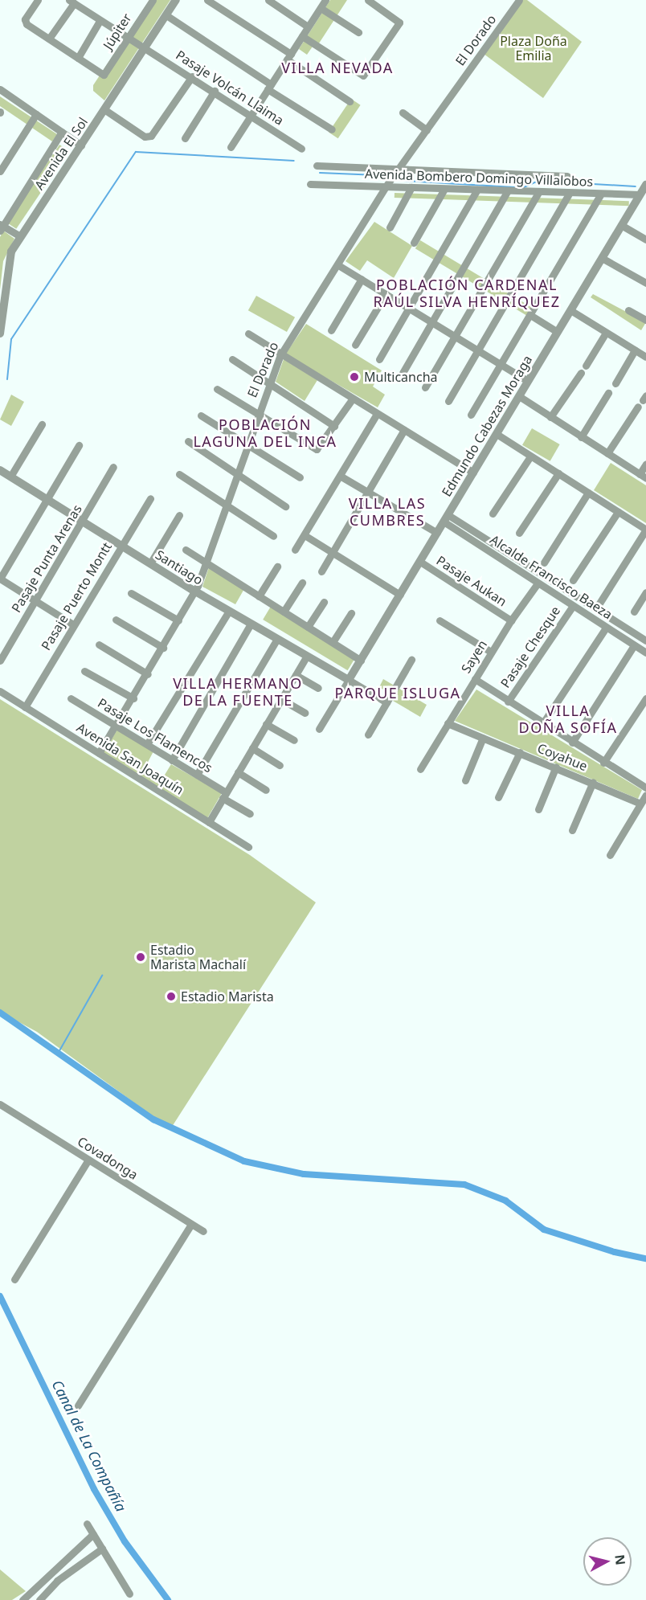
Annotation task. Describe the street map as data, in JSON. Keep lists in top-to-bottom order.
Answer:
{
  "streets": {
    "street": [
      "Júpiter",
      "El Dorado",
      "Pasaje Volcán Llaima",
      "Avenida El Sol",
      "Avenida Bombero Domingo Villalobos",
      "Edmundo Cabezas Moraga",
      "Pasaje Punta Arenas",
      "Santiago",
      "Alcalde Francisco Baeza",
      "Pasaje Aukan",
      "Pasaje Puerto Montt",
      "Pasaje Chesque",
      "Sayen",
      "Pasaje Los Flamencos",
      "Coyahue",
      "Avenida San Joaquín",
      "Covadonga"
    ]
  },
  "crossings": [
    ["Júpiter", "Pasaje Volcán Llaima"],
    ["El Dorado", "Avenida Bombero Domingo Villalobos"],
    ["El Dorado", "Santiago"],
    ["El Dorado", "Pasaje Los Flamencos"],
    ["El Dorado", "Avenida San Joaquín"],
    ["Pasaje Volcán Llaima", "Avenida El Sol"],
    ["Avenida Bombero Domingo Villalobos", "Edmundo Cabezas Moraga"],
    ["Edmundo Cabezas Moraga", "Santiago"],
    ["Edmundo Cabezas Moraga", "Alcalde Francisco Baeza"],
    ["Edmundo Cabezas Moraga", "Pasaje Aukan"],
    ["Pasaje Punta Arenas", "Santiago"],
    ["Santiago", "Pasaje Puerto Montt"],
    ["Alcalde Francisco Baeza", "Pasaje Chesque"],
    ["Alcalde Francisco Baeza", "Sayen"],
    ["Pasaje Aukan", "Sayen"],
    ["Pasaje Puerto Montt", "Avenida San Joaquín"],
    ["Sayen", "Coyahue"]
  ],
  "districts": [
    "VILLA NEVADA",
    "POBLACIÓN CARDENAL RAÚL SILVA HENRÍQUEZ",
    "POBLACIÓN LAGUNA DEL INCA",
    "VILLA LAS CUMBRES",
    "VILLA HERMANO DE LA FUENTE",
    "PARQUE ISLUGA",
    "VILLA DOÑA SOFÍA"
  ],
  "water": ["Canal de La Compañía"],
  "parks": ["Plaza Doña Emilia"],
  "places": ["Multicancha", "Estadio Marista Machalí", "Estadio Marista"],
  "north": "right"
}
